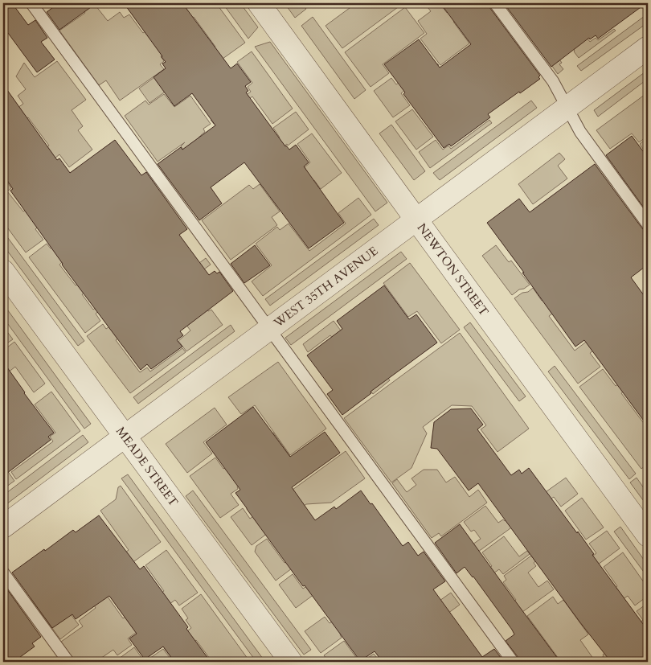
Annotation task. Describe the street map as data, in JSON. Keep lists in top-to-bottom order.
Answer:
{
  "streets": {
    "street": ["NEWTON STREET", "WEST 35TH AVENUE", "MEADE STREET"]
  },
  "crossings": [
    ["NEWTON STREET", "WEST 35TH AVENUE"],
    ["WEST 35TH AVENUE", "MEADE STREET"]
  ]
}
